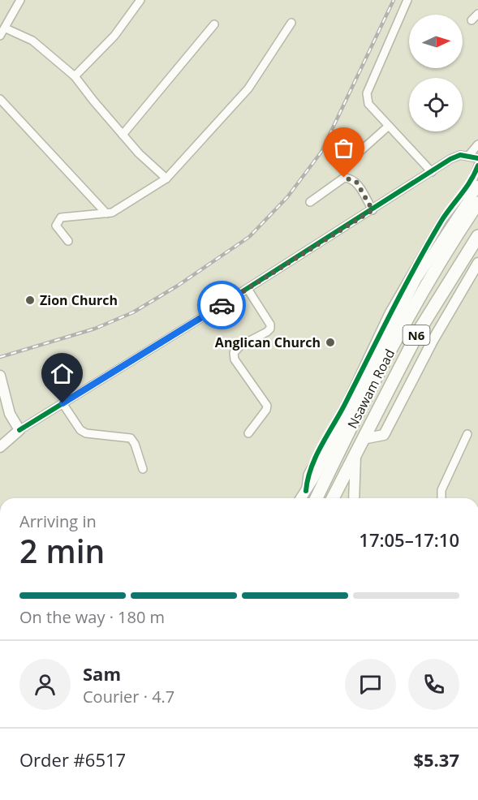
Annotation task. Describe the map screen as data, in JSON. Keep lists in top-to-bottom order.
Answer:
{
  "streets": {
    "highway": ["N6", "Nsawam Road"]
  },
  "places": ["Zion Church", "Anglican Church"],
  "north": "right",
  "page": {
    "heading": ["2 min", "Arriving in", "17:05–17:10"],
    "panel": [
      "Sam",
      "Courier · 4.7",
      "Order #6517",
      "$5.37"
    ],
    "bar": "On the way · 180 m"
  }
}
